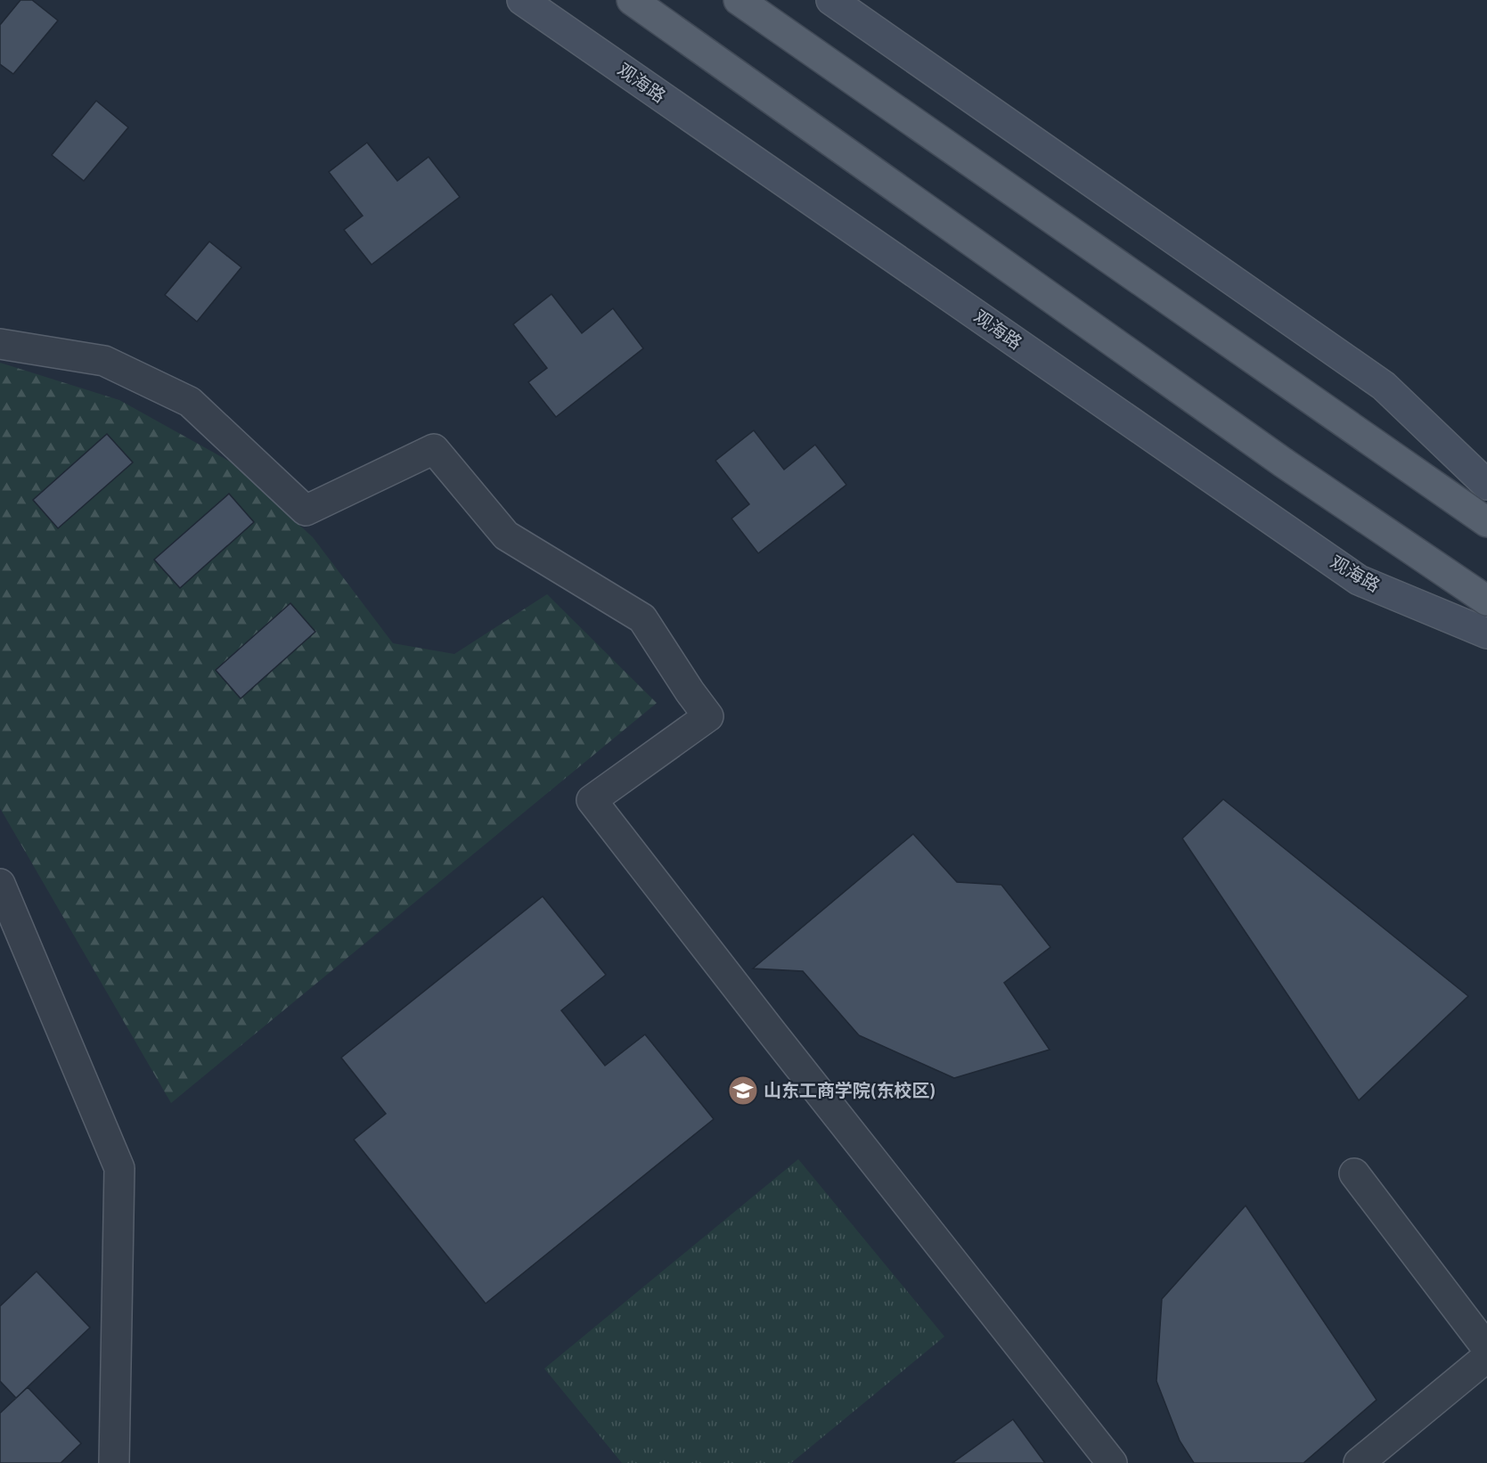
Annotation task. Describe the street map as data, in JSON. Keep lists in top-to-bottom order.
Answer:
{
  "streets": {
    "main road": ["观海路"]
  },
  "places": {
    "school or university": ["山东工商学院(东校区)"]
  }
}
